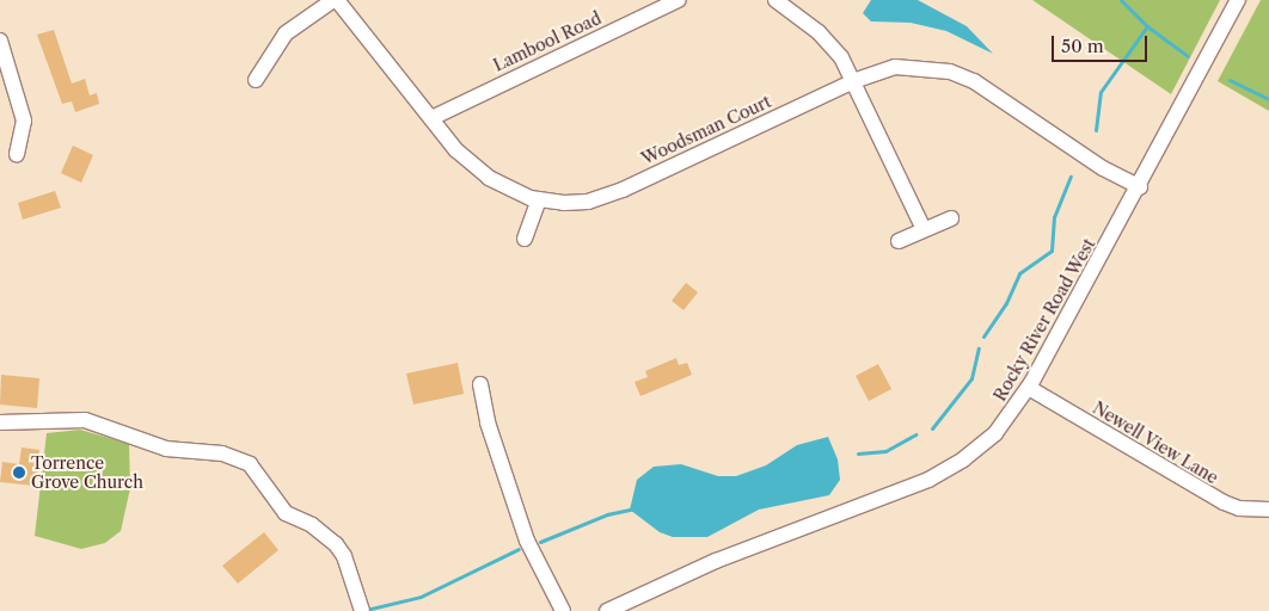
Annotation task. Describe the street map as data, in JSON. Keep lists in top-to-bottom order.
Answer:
{
  "streets": {
    "street": [
      "Lambool Road",
      "Woodsman Court",
      "Rocky River Road West",
      "Newell View Lane"
    ]
  },
  "crossings": [
    ["Lambool Road", "Woodsman Court"],
    ["Woodsman Court", "Rocky River Road West"],
    ["Rocky River Road West", "Newell View Lane"]
  ],
  "places": ["Torrence Grove Church"],
  "scale_bar": "50 m"
}
